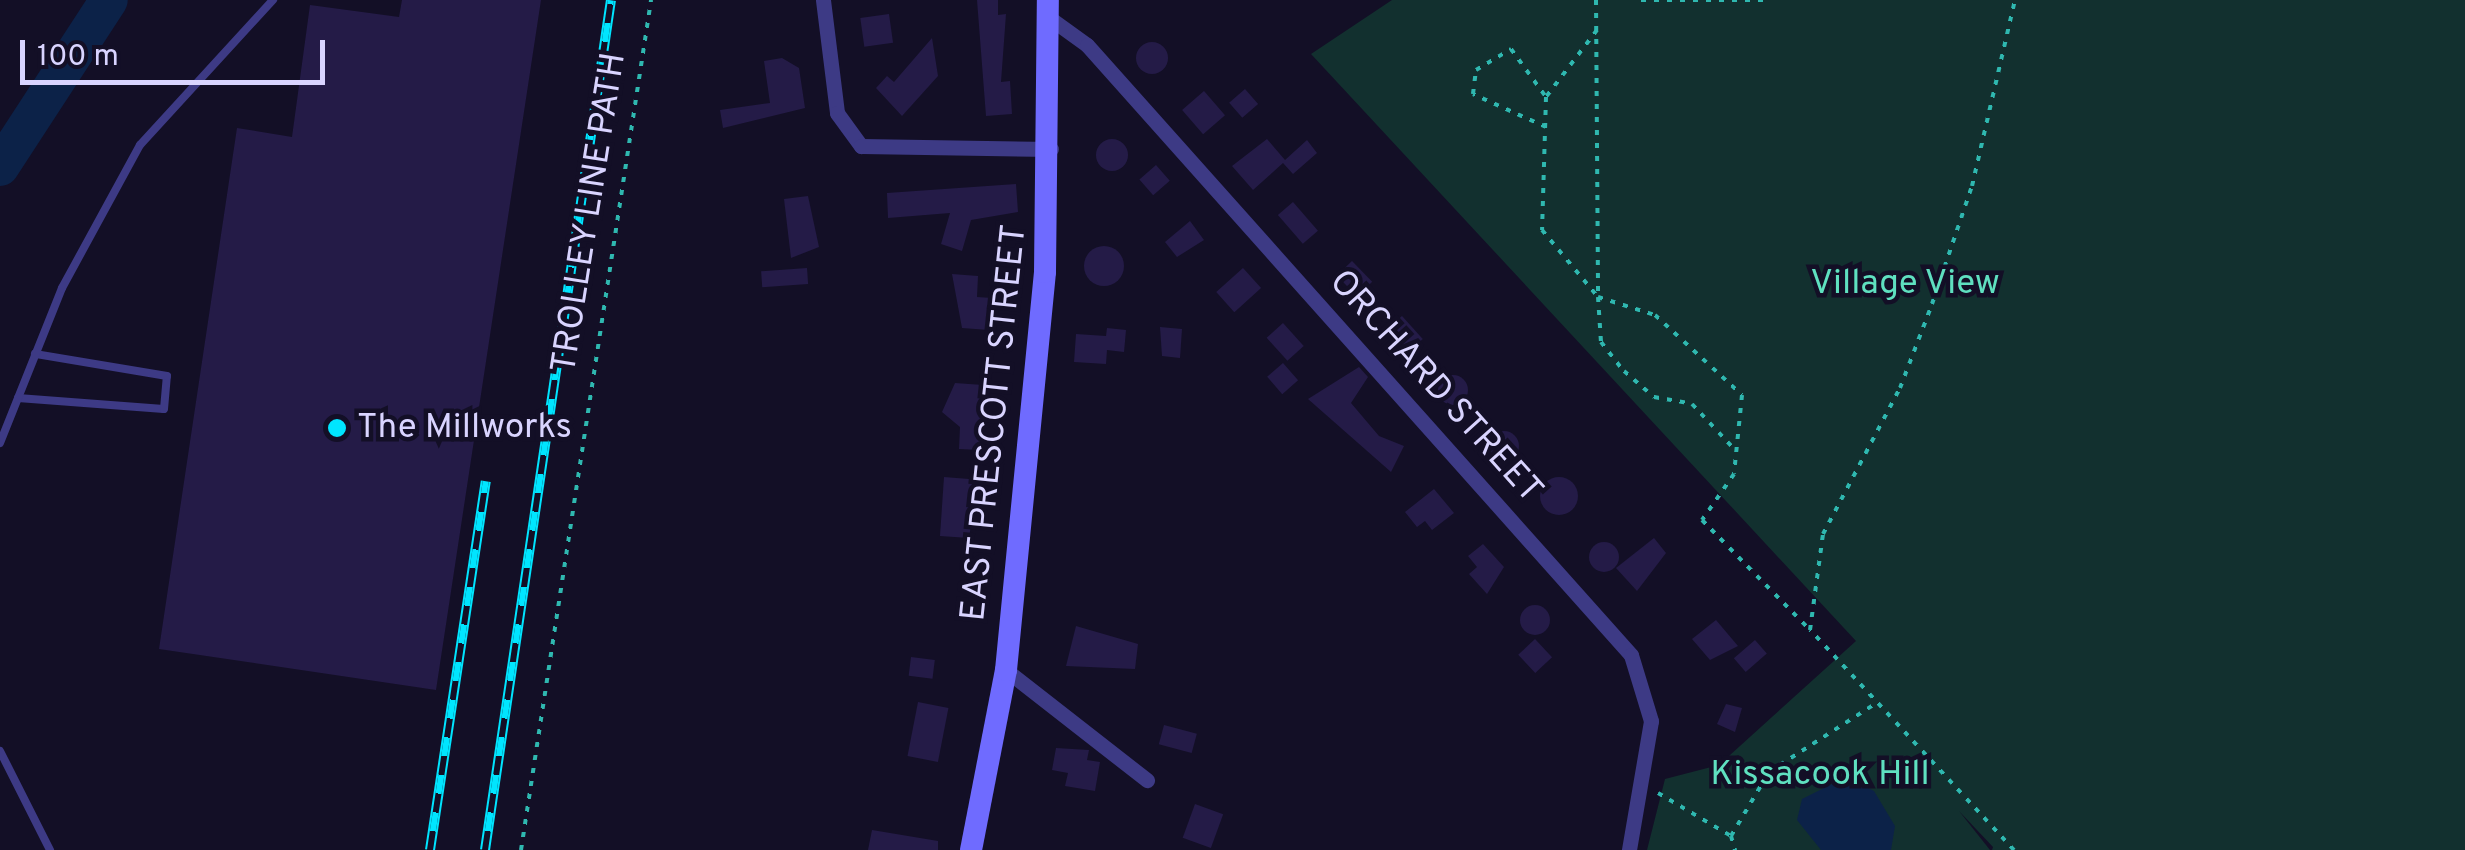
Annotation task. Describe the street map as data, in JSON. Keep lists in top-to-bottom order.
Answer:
{
  "streets": {
    "main road": ["EAST PRESCOTT STREET"],
    "street": ["ORCHARD STREET"],
    "path": ["TROLLEY LINE PATH"]
  },
  "crossings": [
    ["ORCHARD STREET", "EAST PRESCOTT STREET"]
  ],
  "parks": ["Village View", "Kissacook Hill"],
  "places": ["The Millworks"],
  "scale_bar": "100 m"
}
